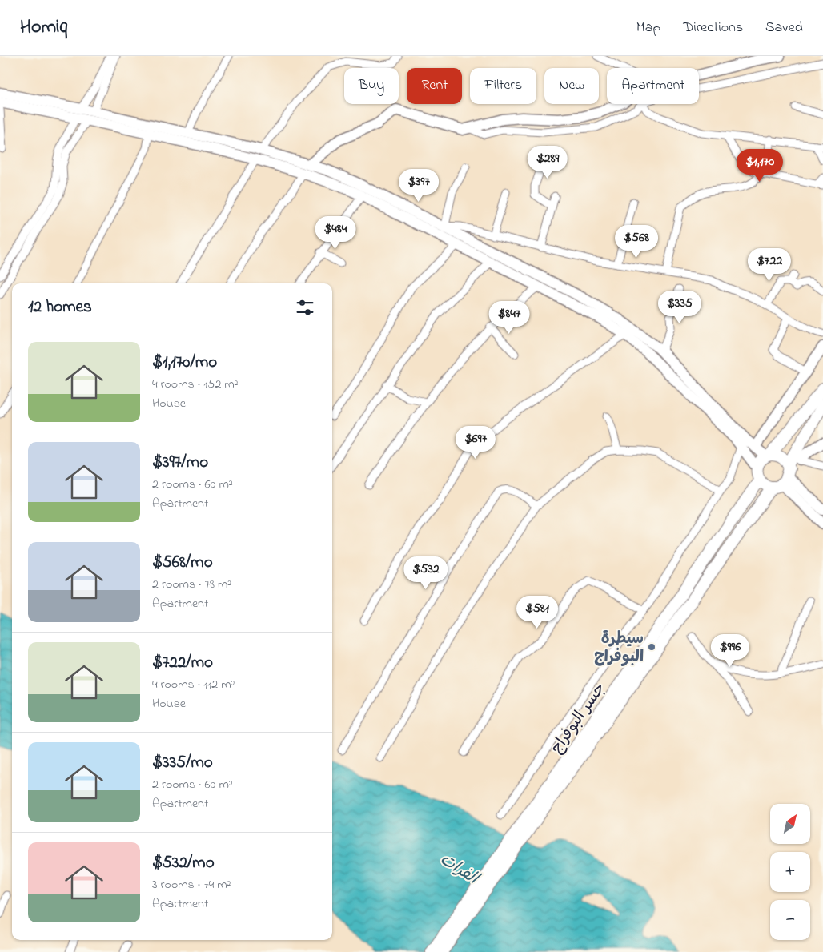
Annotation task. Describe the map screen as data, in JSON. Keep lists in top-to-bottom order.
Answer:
{
  "streets": {
    "main road": ["جسر البوفراج"]
  },
  "water": ["الفرات"],
  "places": ["سيطرة البوفراج"],
  "north": "top right",
  "page": {
    "header": "Homiq",
    "nav": ["Map", "Directions", "Saved"],
    "chip": [
      "Buy",
      "Rent",
      "Filters",
      "New",
      "Apartment"
    ],
    "price": [
      "$289",
      "$1,170",
      "$397",
      "$484",
      "$568",
      "$722",
      "$335",
      "$847",
      "$697",
      "$532",
      "$581",
      "$996"
    ],
    "heading": "12 homes",
    "list": [
      {
        "name": "$1,170/mo",
        "note": "4 rooms · 152 m² · House"
      },
      {
        "name": "$397/mo",
        "note": "2 rooms · 60 m² · Apartment"
      },
      {
        "name": "$568/mo",
        "note": "2 rooms · 78 m² · Apartment"
      },
      {
        "name": "$722/mo",
        "note": "4 rooms · 112 m² · House"
      },
      {
        "name": "$335/mo",
        "note": "2 rooms · 60 m² · Apartment"
      },
      {
        "name": "$532/mo",
        "note": "3 rooms · 74 m² · Apartment"
      }
    ],
    "map_buttons": ["+", "−"]
  }
}
